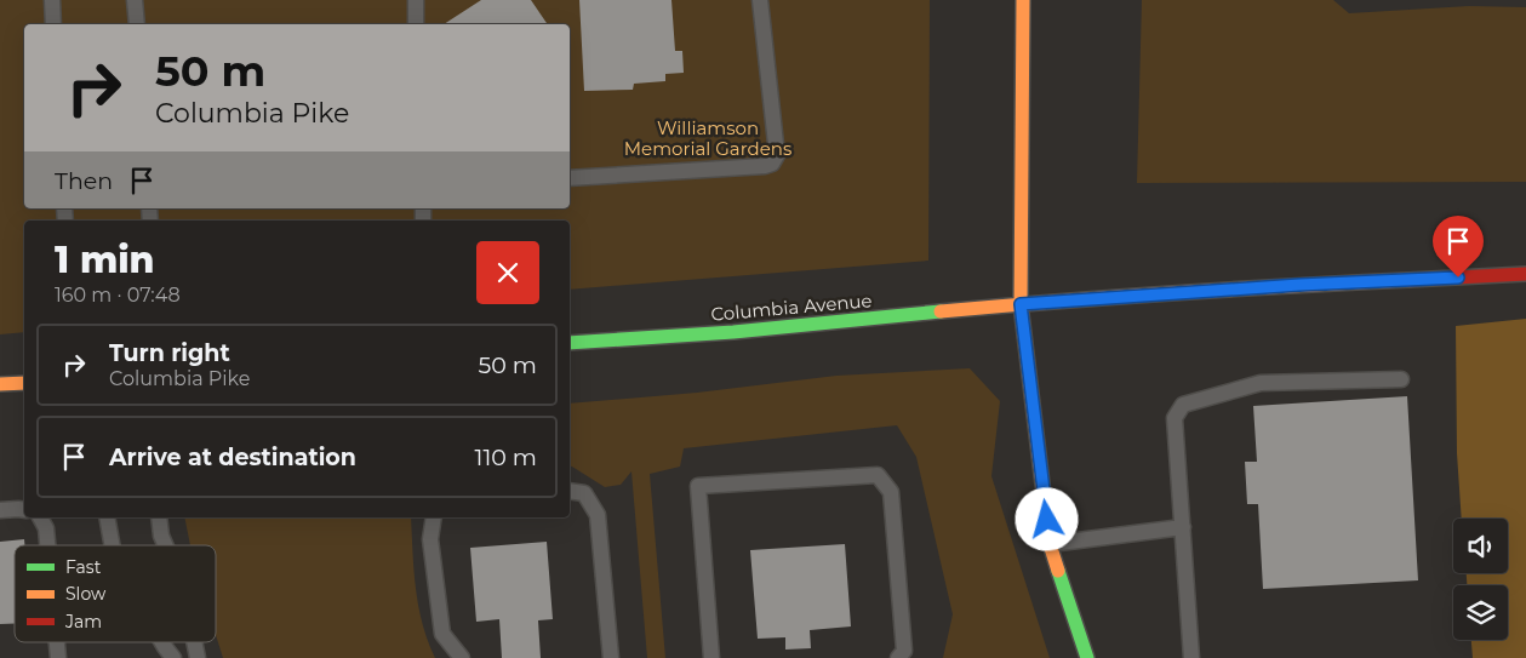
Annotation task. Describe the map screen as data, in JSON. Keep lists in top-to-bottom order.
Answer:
{
  "streets": {
    "main road": ["Columbia Avenue"]
  },
  "parks": ["Williamson Memorial Gardens"],
  "legend": ["Fast", "Slow", "Jam"],
  "page": {
    "turn": ["50 m", "Columbia Pike"],
    "then": "Then",
    "heading": ["1 min", "160 m · 07:48"],
    "list": [
      {
        "name": "Turn right",
        "note": "Columbia Pike",
        "value": "50 m"
      },
      {
        "name": "Arrive at destination",
        "value": "110 m"
      }
    ]
  }
}
